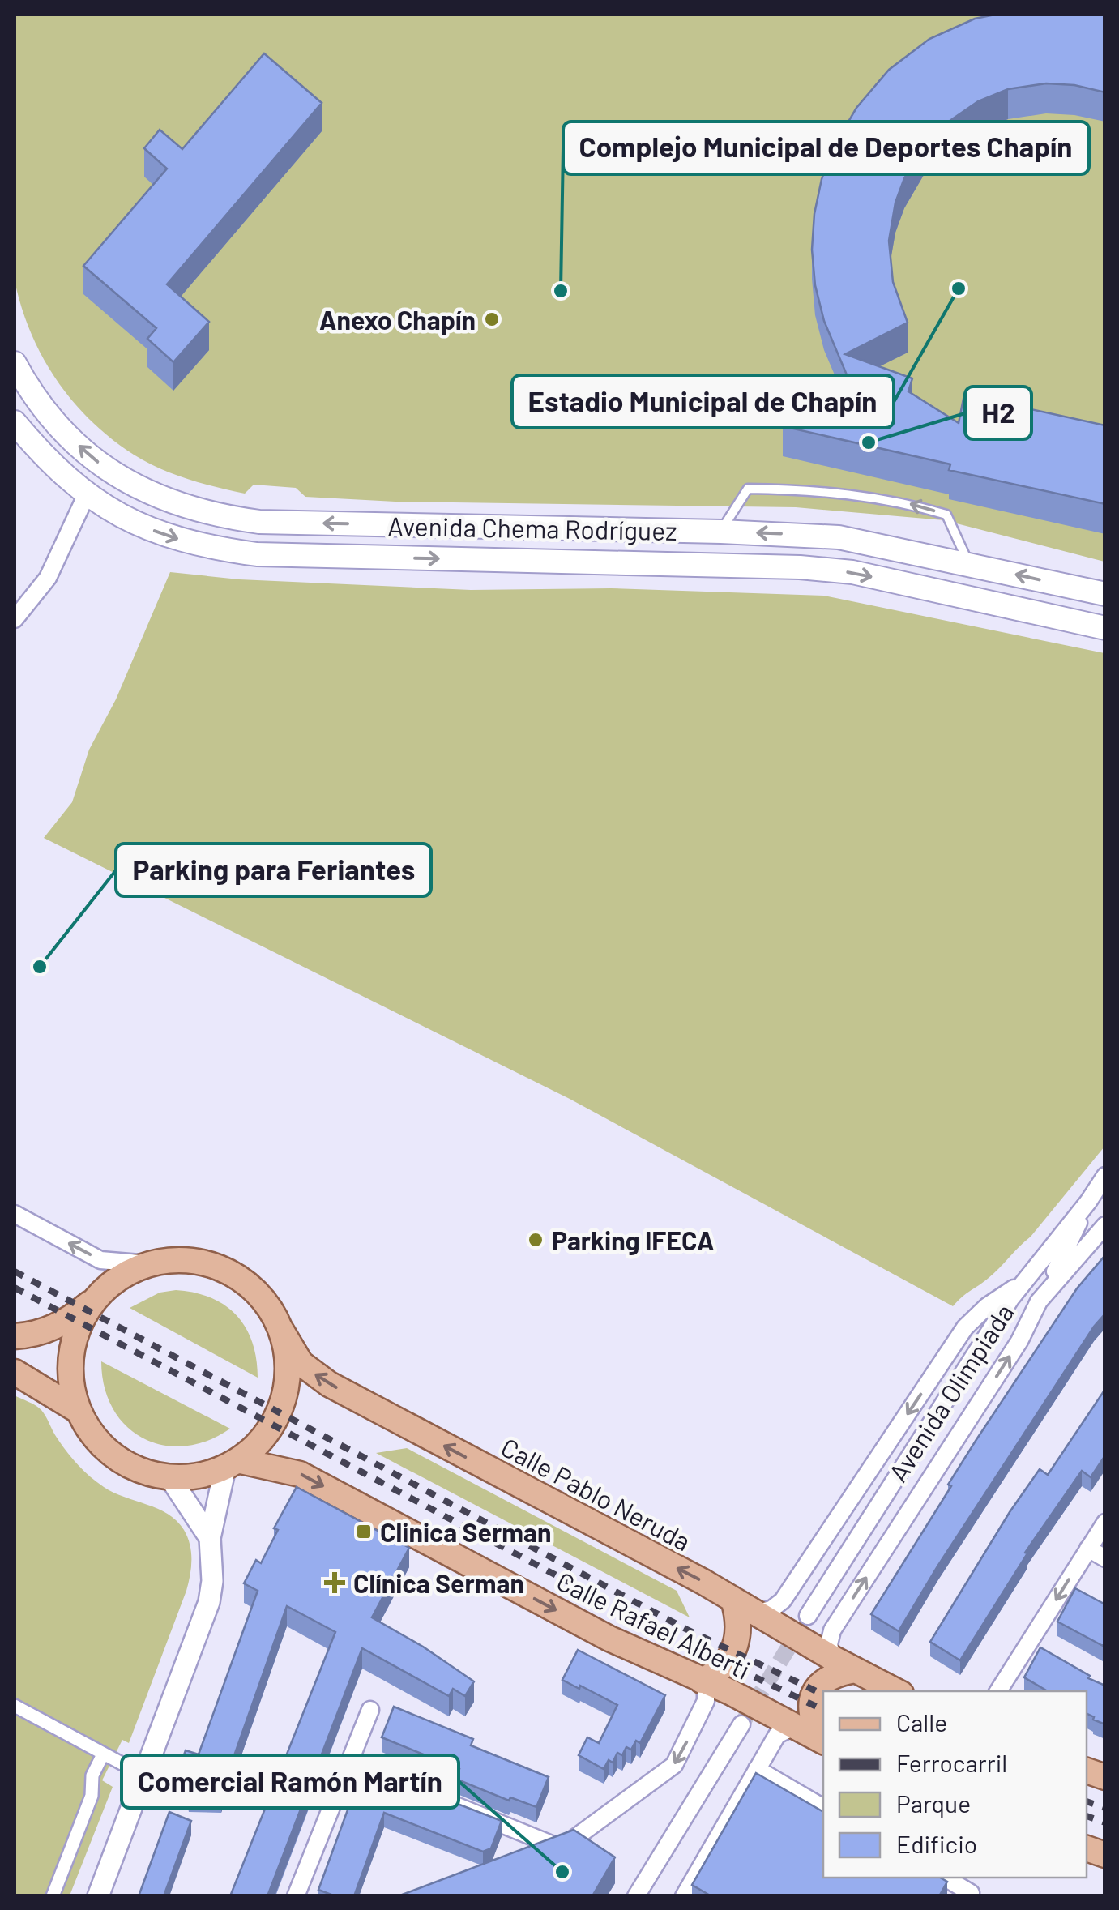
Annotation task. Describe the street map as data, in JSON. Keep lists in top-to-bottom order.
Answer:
{
  "streets": {
    "main road": ["Avenida Chema Rodríguez", "Calle Pablo Neruda", "Calle Rafael Alberti"],
    "street": ["Avenida Olimpiada"]
  },
  "crossings": [
    ["Calle Pablo Neruda", "Calle Rafael Alberti"]
  ],
  "one_way": ["Calle Pablo Neruda", "Calle Rafael Alberti"],
  "places": {
    "other": [
      "Estadio Municipal de Chapín",
      "Complejo Municipal de Deportes Chapín",
      "Anexo Chapín",
      "H2",
      "Parking para Feriantes",
      "Parking IFECA",
      "Comercial Ramón Martín"
    ],
    "transit": ["Clinica Serman"],
    "health": ["Clínica Serman"]
  },
  "legend": [
    "Calle",
    "Ferrocarril",
    "Parque",
    "Edificio"
  ]
}
